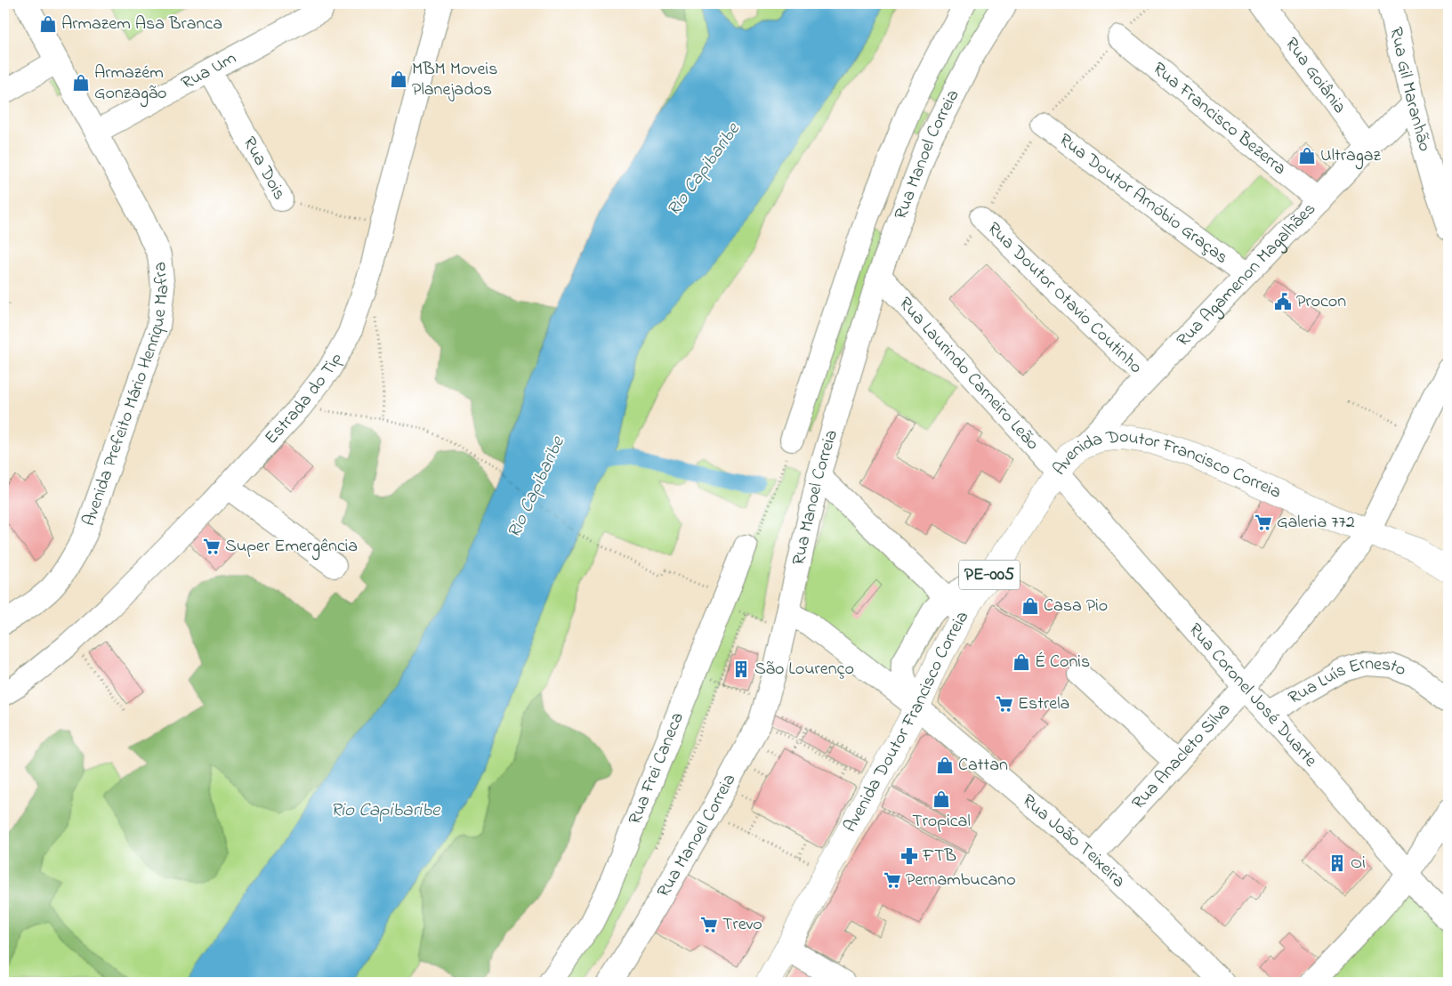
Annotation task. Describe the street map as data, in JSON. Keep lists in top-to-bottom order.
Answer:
{
  "streets": {
    "main road": ["Avenida Doutor Francisco Correia", "PE-005"],
    "street": [
      "Rua Um",
      "Rua Goiânia",
      "Rua Gil Maranhão",
      "Rua Francisco Bezerra",
      "Rua Manoel Correia",
      "Rua Dois",
      "Rua Doutor Arnóbio Graças",
      "Rua Agamenon Magalhães",
      "Rua Doutor Otavio Coutinho",
      "Rua Laurindo Carneiro Leão",
      "Avenida Prefeito Mário Henrique Mafra",
      "Estrada do Tip",
      "Rua Luís Ernesto",
      "Rua Coronel José Duarte",
      "Rua Anacleto Silva",
      "Rua Frei Caneca",
      "Rua João Teixeira"
    ]
  },
  "crossings": [
    ["Rua Um", "Rua Dois"],
    ["Rua Um", "Avenida Prefeito Mário Henrique Mafra"],
    ["Rua Goiânia", "Rua Agamenon Magalhães"],
    ["Rua Gil Maranhão", "Rua Agamenon Magalhães"],
    ["Rua Francisco Bezerra", "Rua Agamenon Magalhães"],
    ["Rua Manoel Correia", "Rua Laurindo Carneiro Leão"],
    ["Rua Manoel Correia", "Rua João Teixeira"],
    ["Rua Dois", "Estrada do Tip"],
    ["Rua Doutor Arnóbio Graças", "Rua Agamenon Magalhães"],
    ["Rua Agamenon Magalhães", "Rua Doutor Otavio Coutinho"],
    ["Rua Agamenon Magalhães", "Avenida Doutor Francisco Correia"],
    ["Rua Laurindo Carneiro Leão", "Avenida Doutor Francisco Correia"],
    ["Rua Laurindo Carneiro Leão", "Rua Coronel José Duarte"],
    ["Avenida Doutor Francisco Correia", "Rua Coronel José Duarte"],
    ["Avenida Doutor Francisco Correia", "Rua Anacleto Silva"],
    ["Avenida Doutor Francisco Correia", "Rua João Teixeira"],
    ["Rua Luís Ernesto", "Rua Coronel José Duarte"],
    ["Rua Coronel José Duarte", "Rua Anacleto Silva"],
    ["Rua Anacleto Silva", "Rua João Teixeira"]
  ],
  "water": ["Rio Capibaribe"],
  "places": {
    "shop": [
      "Armazem Asa Branca",
      "MBM Moveis Planejados",
      "Armazém Gonzagão",
      "Ultragaz",
      "Casa Pio",
      "É Conis",
      "Cattan",
      "Tropical"
    ],
    "public building": ["Procon"],
    "supermarket": [
      "Galeria 772",
      "Super Emergência",
      "Estrela",
      "Pernambucano",
      "Trevo"
    ],
    "building": ["São Lourenço", "Oi"],
    "pharmacy": ["FTB"]
  }
}
